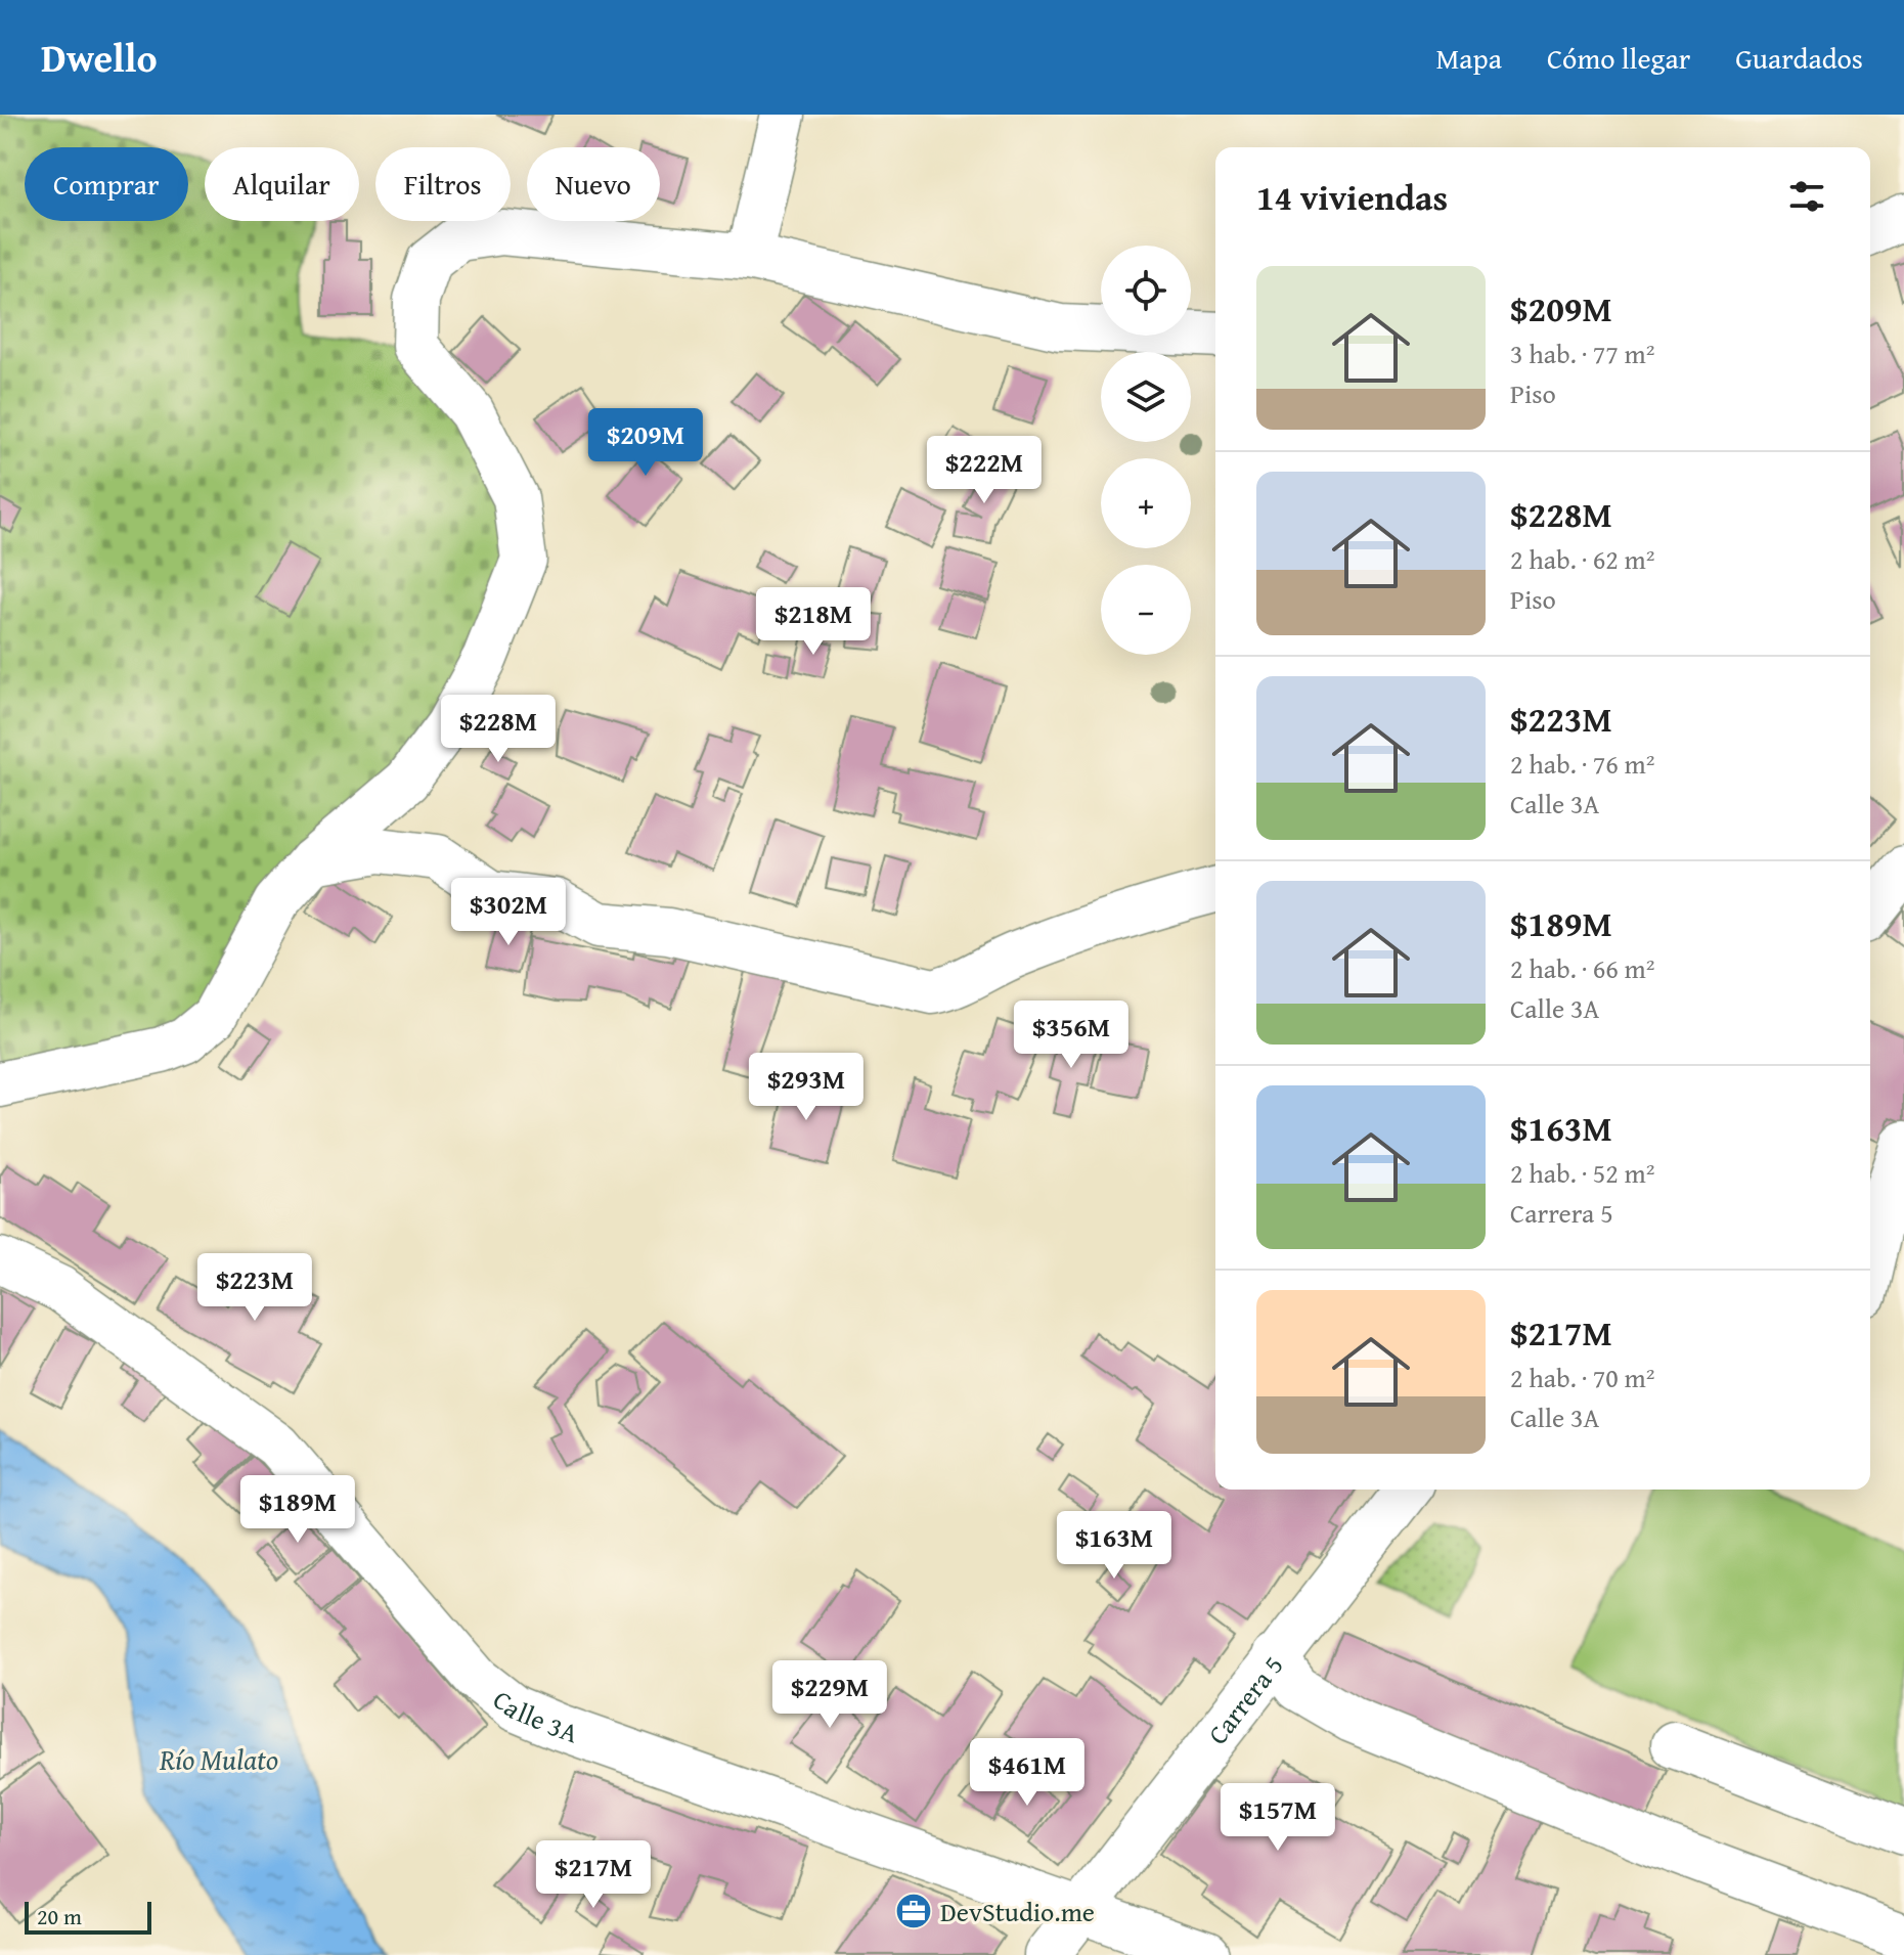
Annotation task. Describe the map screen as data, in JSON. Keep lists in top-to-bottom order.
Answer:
{
  "streets": {
    "street": ["Carrera 5", "Calle 3A"]
  },
  "crossings": [
    ["Carrera 5", "Calle 3A"]
  ],
  "water": ["Río Mulato"],
  "places": {
    "office": ["DevStudio.me"]
  },
  "scale_bar": "20 m",
  "page": {
    "header": "Dwello",
    "nav": ["Mapa", "Cómo llegar", "Guardados"],
    "chip": [
      "Comprar",
      "Alquilar",
      "Filtros",
      "Nuevo"
    ],
    "heading": "14 viviendas",
    "map_buttons": ["+", "−"],
    "list": [
      {
        "name": "$209M",
        "note": "3 hab. · 77 m² · Piso"
      },
      {
        "name": "$228M",
        "note": "2 hab. · 62 m² · Piso"
      },
      {
        "name": "$223M",
        "note": "2 hab. · 76 m² · Calle 3A"
      },
      {
        "name": "$189M",
        "note": "2 hab. · 66 m² · Calle 3A"
      },
      {
        "name": "$163M",
        "note": "2 hab. · 52 m² · Carrera 5"
      },
      {
        "name": "$217M",
        "note": "2 hab. · 70 m² · Calle 3A"
      }
    ],
    "price": [
      "$209M",
      "$222M",
      "$218M",
      "$228M",
      "$302M",
      "$356M",
      "$293M",
      "$223M",
      "$189M",
      "$163M",
      "$229M",
      "$461M",
      "$157M",
      "$217M"
    ],
    "scale": "20 m"
  }
}
